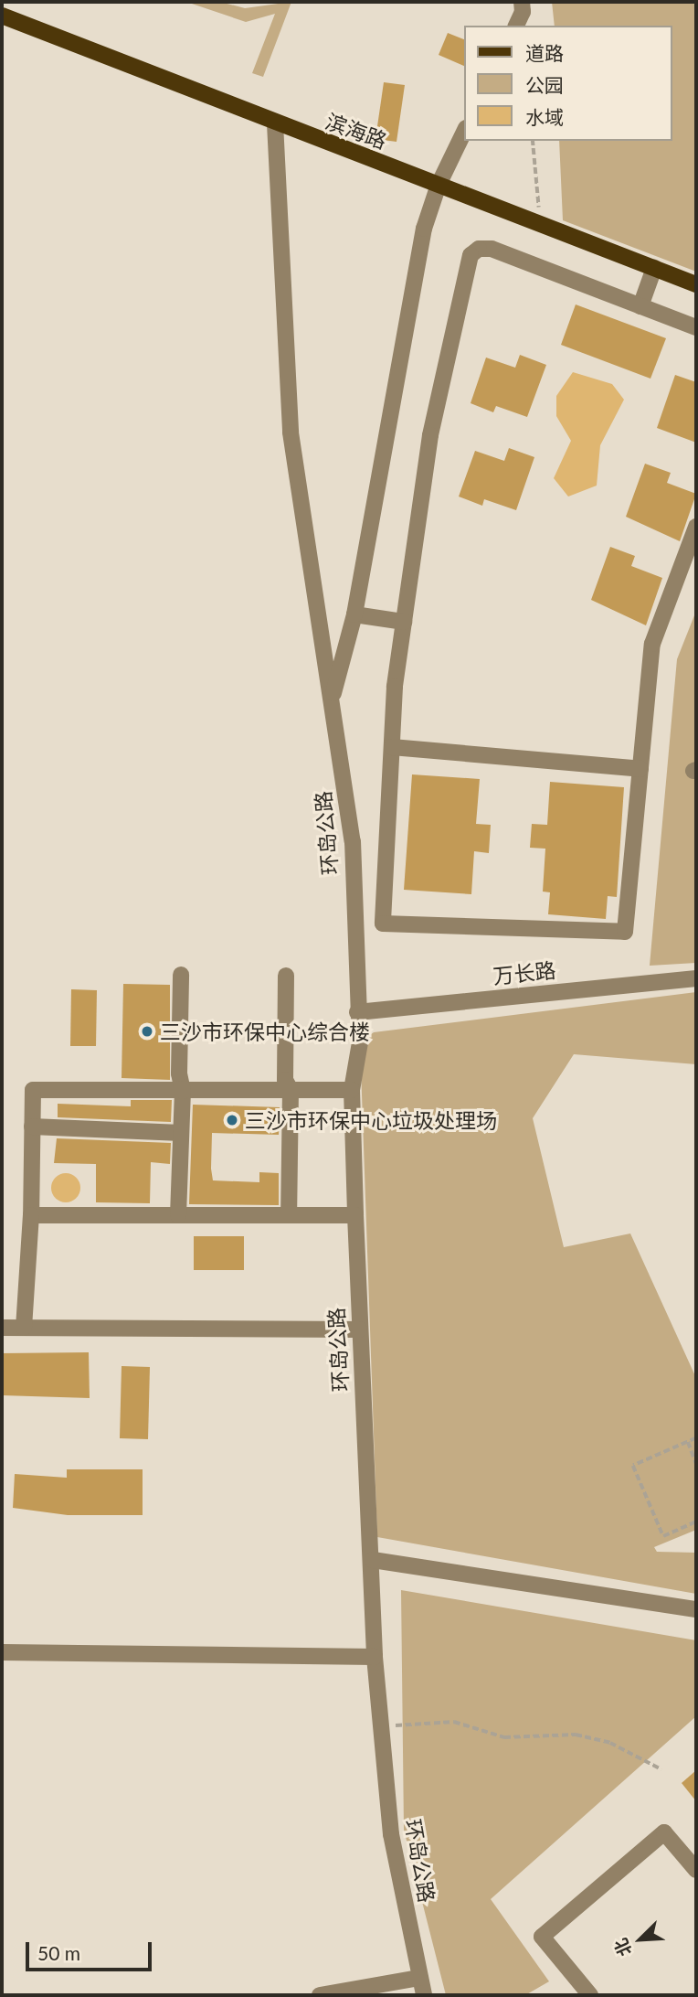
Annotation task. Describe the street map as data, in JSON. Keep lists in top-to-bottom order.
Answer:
{
  "streets": {
    "main road": ["滨海路"],
    "street": ["环岛公路", "万长路"]
  },
  "crossings": [
    ["滨海路", "环岛公路"],
    ["环岛公路", "万长路"]
  ],
  "places": ["三沙市环保中心综合楼", "三沙市环保中心垃圾处理场"],
  "legend": ["道路", "公园", "水域"],
  "scale_bar": "50 m",
  "north": "bottom left"
}
